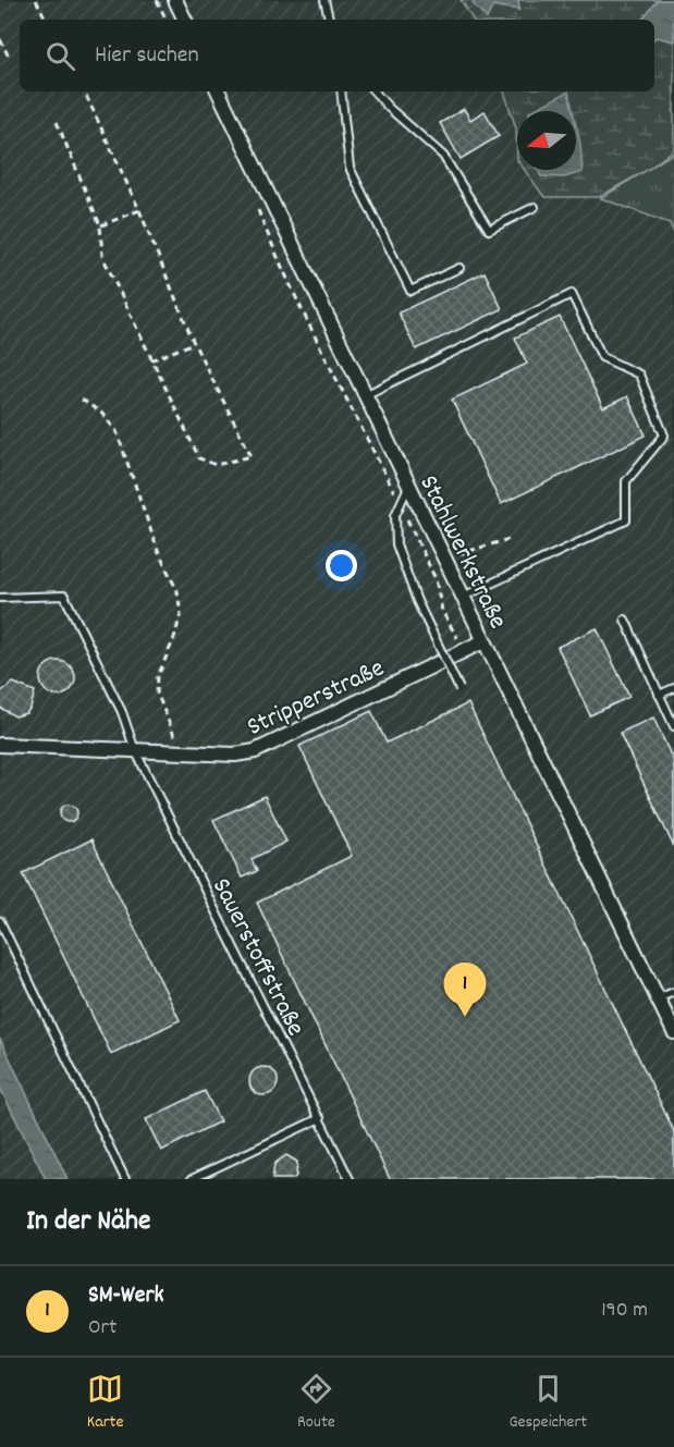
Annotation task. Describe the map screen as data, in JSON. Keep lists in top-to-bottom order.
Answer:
{
  "streets": {
    "street": ["Stahlwerkstraße", "Stripperstraße"],
    "lane": ["Sauerstoffstraße"]
  },
  "crossings": [
    ["Stahlwerkstraße", "Stripperstraße"],
    ["Stripperstraße", "Sauerstoffstraße"]
  ],
  "north": "left",
  "page": {
    "search": "Hier suchen",
    "pins": "1",
    "heading": "In der Nähe",
    "list": [
      {
        "mark": "1",
        "name": "SM-Werk",
        "note": "Ort",
        "value": "190 m"
      }
    ],
    "nav": ["Karte", "Route", "Gespeichert"]
  }
}
